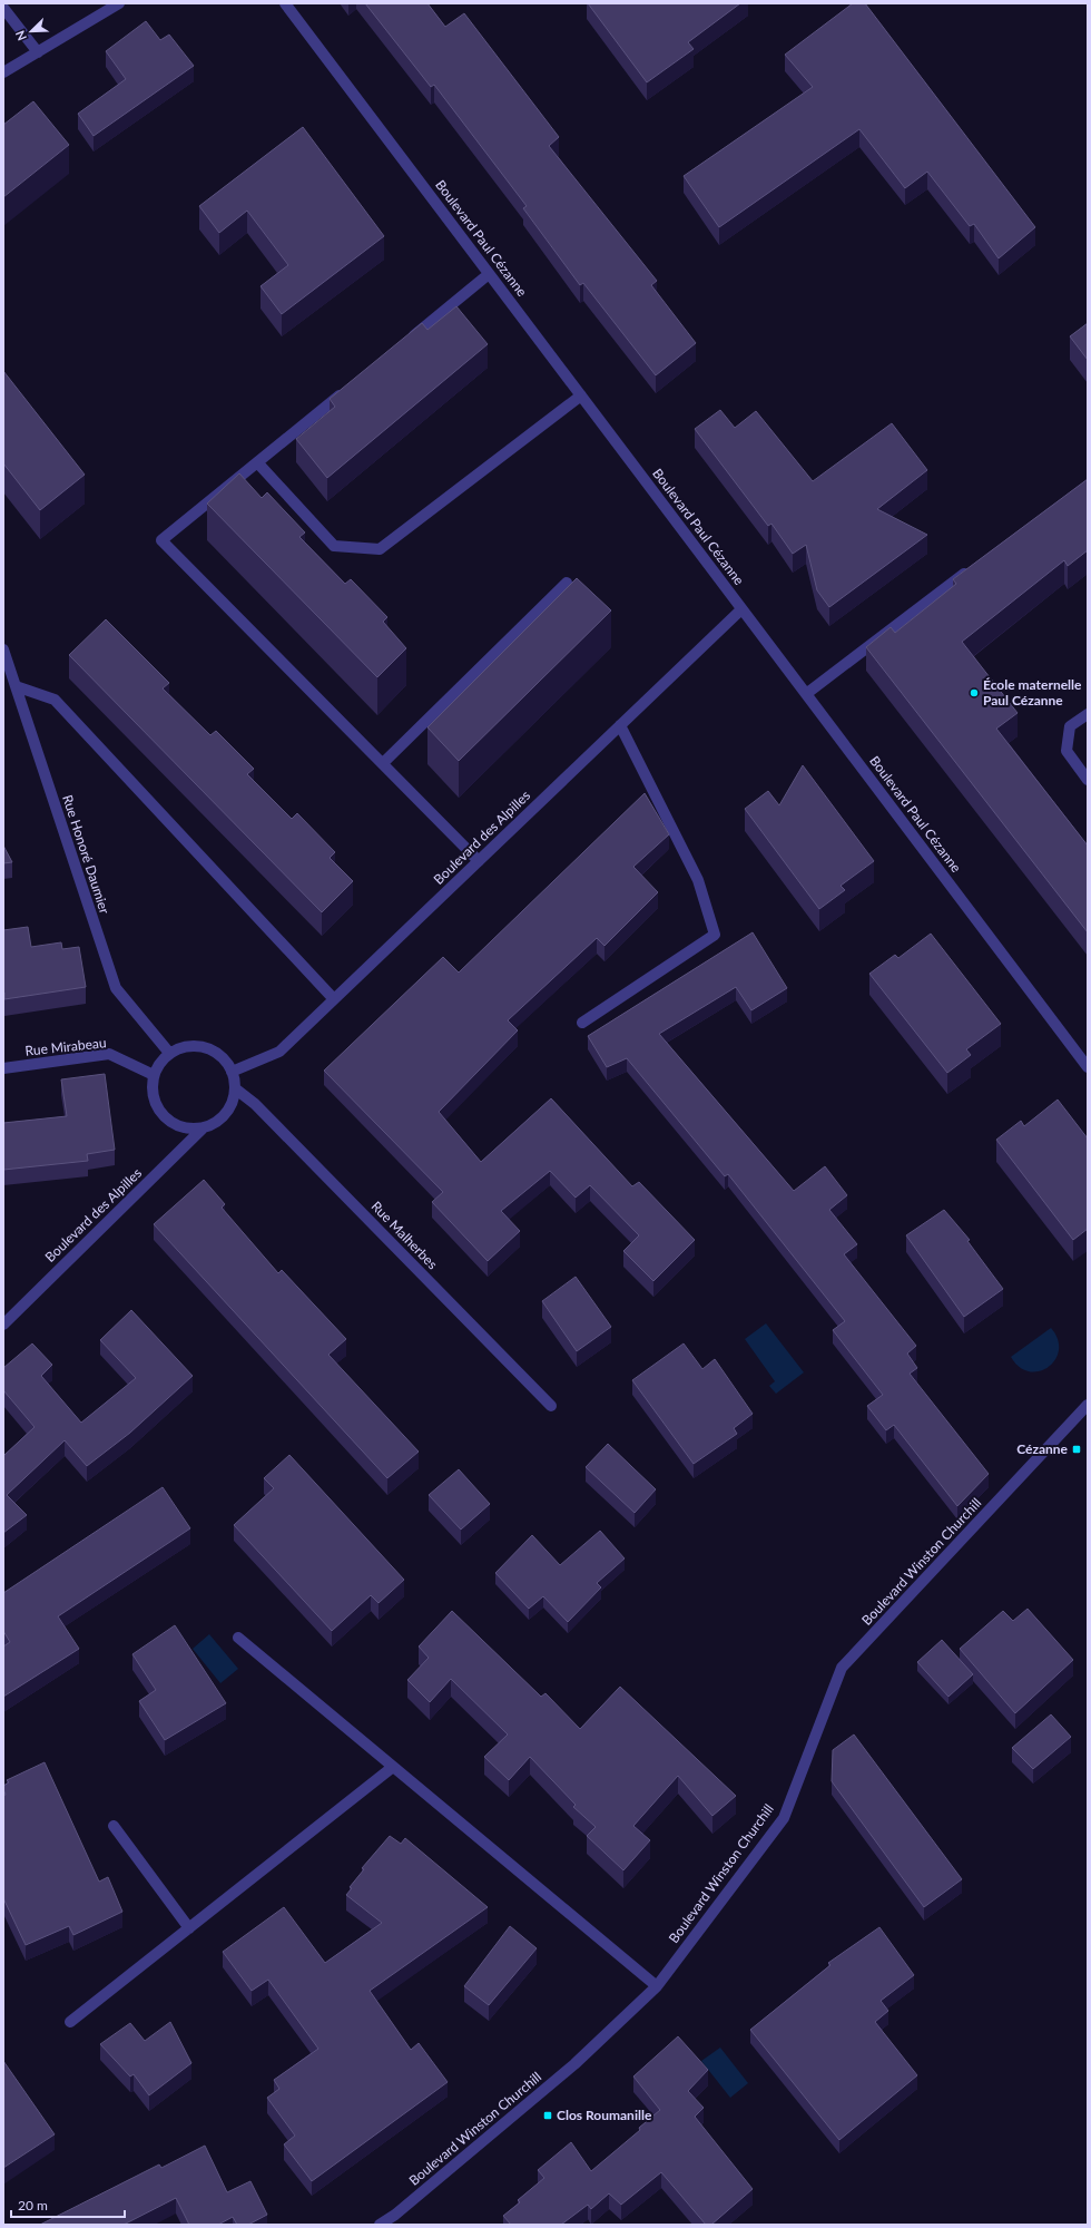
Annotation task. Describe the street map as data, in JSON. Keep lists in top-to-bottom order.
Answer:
{
  "streets": {
    "street": [
      "Boulevard Paul Cézanne",
      "Boulevard des Alpilles",
      "Rue Honoré Daumier",
      "Rue Mirabeau",
      "Rue Malherbes",
      "Boulevard Winston Churchill"
    ]
  },
  "crossings": [
    ["Boulevard Paul Cézanne", "Boulevard des Alpilles"],
    ["Boulevard des Alpilles", "Rue Honoré Daumier"],
    ["Boulevard des Alpilles", "Rue Mirabeau"],
    ["Boulevard des Alpilles", "Rue Malherbes"],
    ["Rue Honoré Daumier", "Rue Mirabeau"],
    ["Rue Honoré Daumier", "Rue Malherbes"],
    ["Rue Mirabeau", "Rue Malherbes"]
  ],
  "places": {
    "other": ["École maternelle Paul Cézanne"],
    "transit": ["Cézanne", "Clos Roumanille"]
  },
  "scale_bar": "20 m",
  "north": "bottom left"
}
